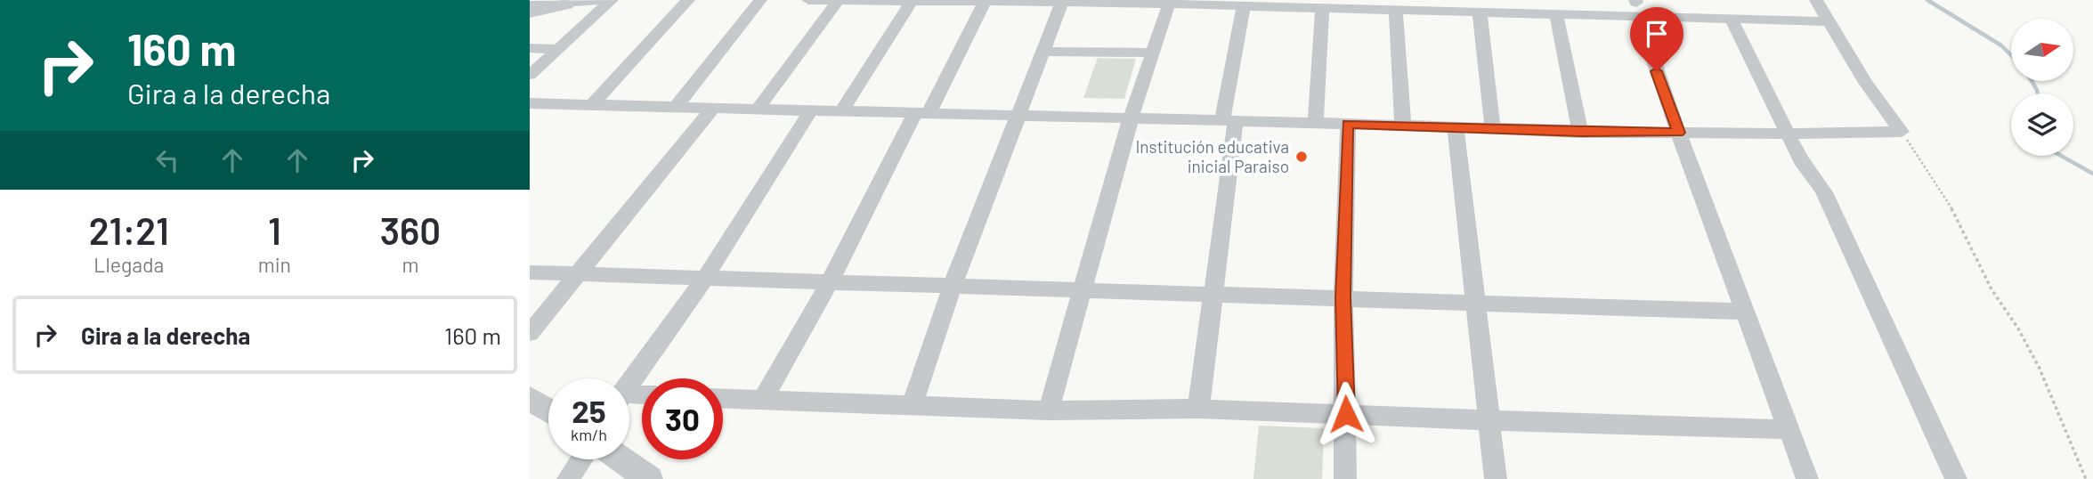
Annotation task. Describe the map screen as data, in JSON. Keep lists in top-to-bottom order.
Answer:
{
  "places": ["Institución educativa inicial Paraiso"],
  "north": "right",
  "page": {
    "turn": ["160 m", "Gira a la derecha"],
    "eta": [
      "21:21",
      "Llegada",
      "1",
      "min",
      "360",
      "m"
    ],
    "list": [
      {
        "name": "Gira a la derecha",
        "value": "160 m"
      }
    ],
    "speed": "25 km/h",
    "limit": "30"
  }
}
